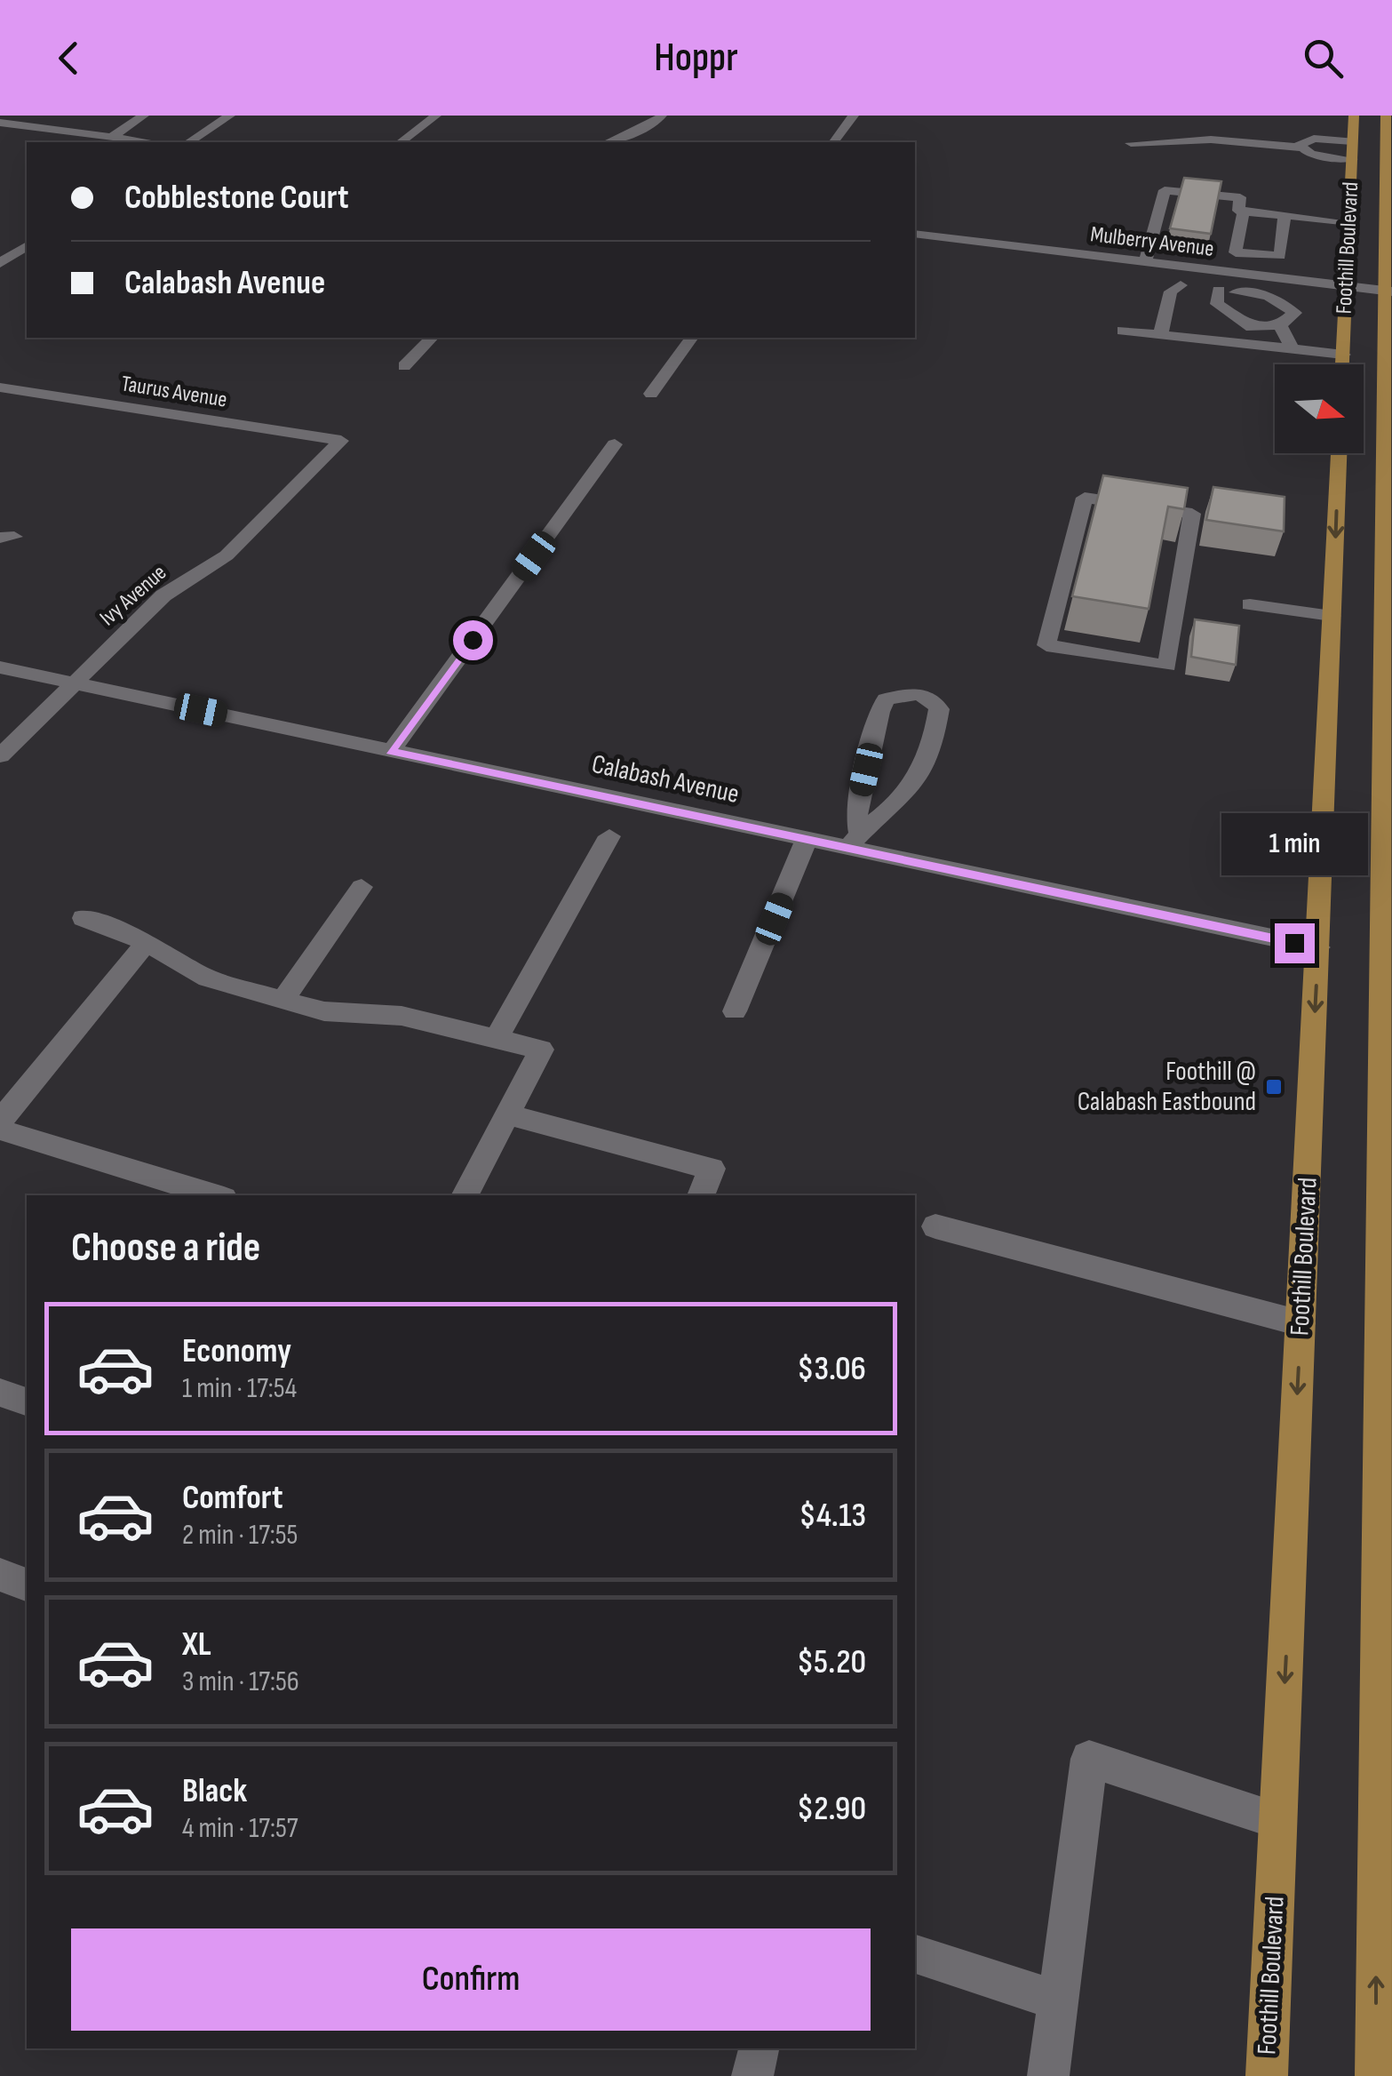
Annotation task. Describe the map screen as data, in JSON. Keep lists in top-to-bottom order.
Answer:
{
  "streets": {
    "main road": ["Foothill Boulevard"],
    "street": [
      "Mulberry Avenue",
      "Taurus Avenue",
      "Ivy Avenue",
      "Calabash Avenue"
    ]
  },
  "crossings": [
    ["Mulberry Avenue", "Foothill Boulevard"],
    ["Foothill Boulevard", "Calabash Avenue"],
    ["Taurus Avenue", "Ivy Avenue"],
    ["Ivy Avenue", "Calabash Avenue"]
  ],
  "places": {
    "transit": ["Foothill @ Calabash Eastbound"]
  },
  "north": "right",
  "page": {
    "header": "Hoppr",
    "banner": ["Cobblestone Court", "Calabash Avenue"],
    "bubble": "1 min",
    "heading": "Choose a ride",
    "list": [
      {
        "name": "Economy",
        "note": "1 min · 17:54",
        "value": "$3.06"
      },
      {
        "name": "Comfort",
        "note": "2 min · 17:55",
        "value": "$4.13"
      },
      {
        "name": "XL",
        "note": "3 min · 17:56",
        "value": "$5.20"
      },
      {
        "name": "Black",
        "note": "4 min · 17:57",
        "value": "$2.90"
      }
    ],
    "buttons": "Confirm"
  }
}
